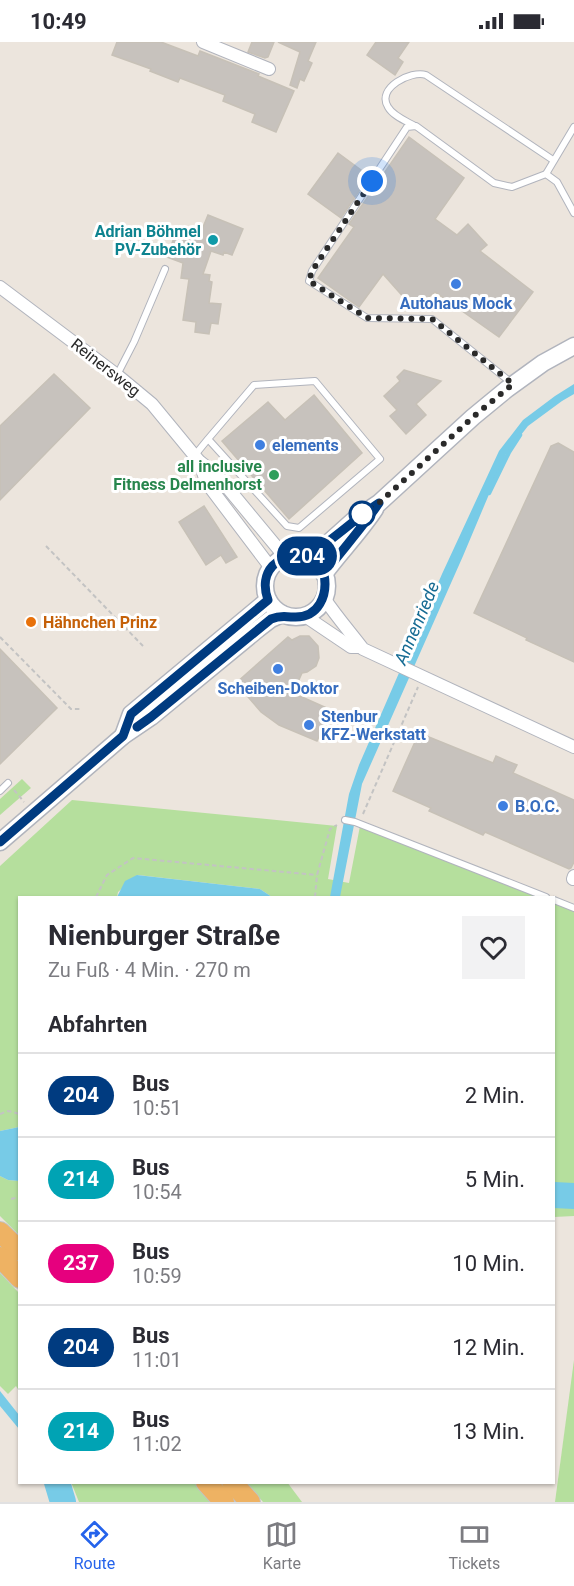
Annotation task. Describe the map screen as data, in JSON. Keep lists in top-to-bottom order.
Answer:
{
  "streets": {
    "street": ["Reinersweg"]
  },
  "water": ["Annenriede"],
  "places": [
    "Adrian Böhmel PV-Zubehör",
    "Autohaus Mock",
    "elements",
    "all inclusive Fitness Delmenhorst",
    "Hähnchen Prinz",
    "Scheiben-Doktor",
    "Stenbur KFZ-Werkstatt",
    "B.O.C."
  ],
  "lines": ["bus line 204"],
  "page": {
    "status": "10:49",
    "on_map": "204",
    "heading": [
      ["Nienburger Straße", "Zu Fuß · 4 Min. · 270 m"],
      "Abfahrten"
    ],
    "list": [
      {
        "mark": "204",
        "name": "Bus",
        "note": "10:51",
        "value": "2 Min."
      },
      {
        "mark": "214",
        "name": "Bus",
        "note": "10:54",
        "value": "5 Min."
      },
      {
        "mark": "237",
        "name": "Bus",
        "note": "10:59",
        "value": "10 Min."
      },
      {
        "mark": "204",
        "name": "Bus",
        "note": "11:01",
        "value": "12 Min."
      },
      {
        "mark": "214",
        "name": "Bus",
        "note": "11:02",
        "value": "13 Min."
      }
    ],
    "tabs": ["Route", "Karte", "Tickets"]
  }
}
